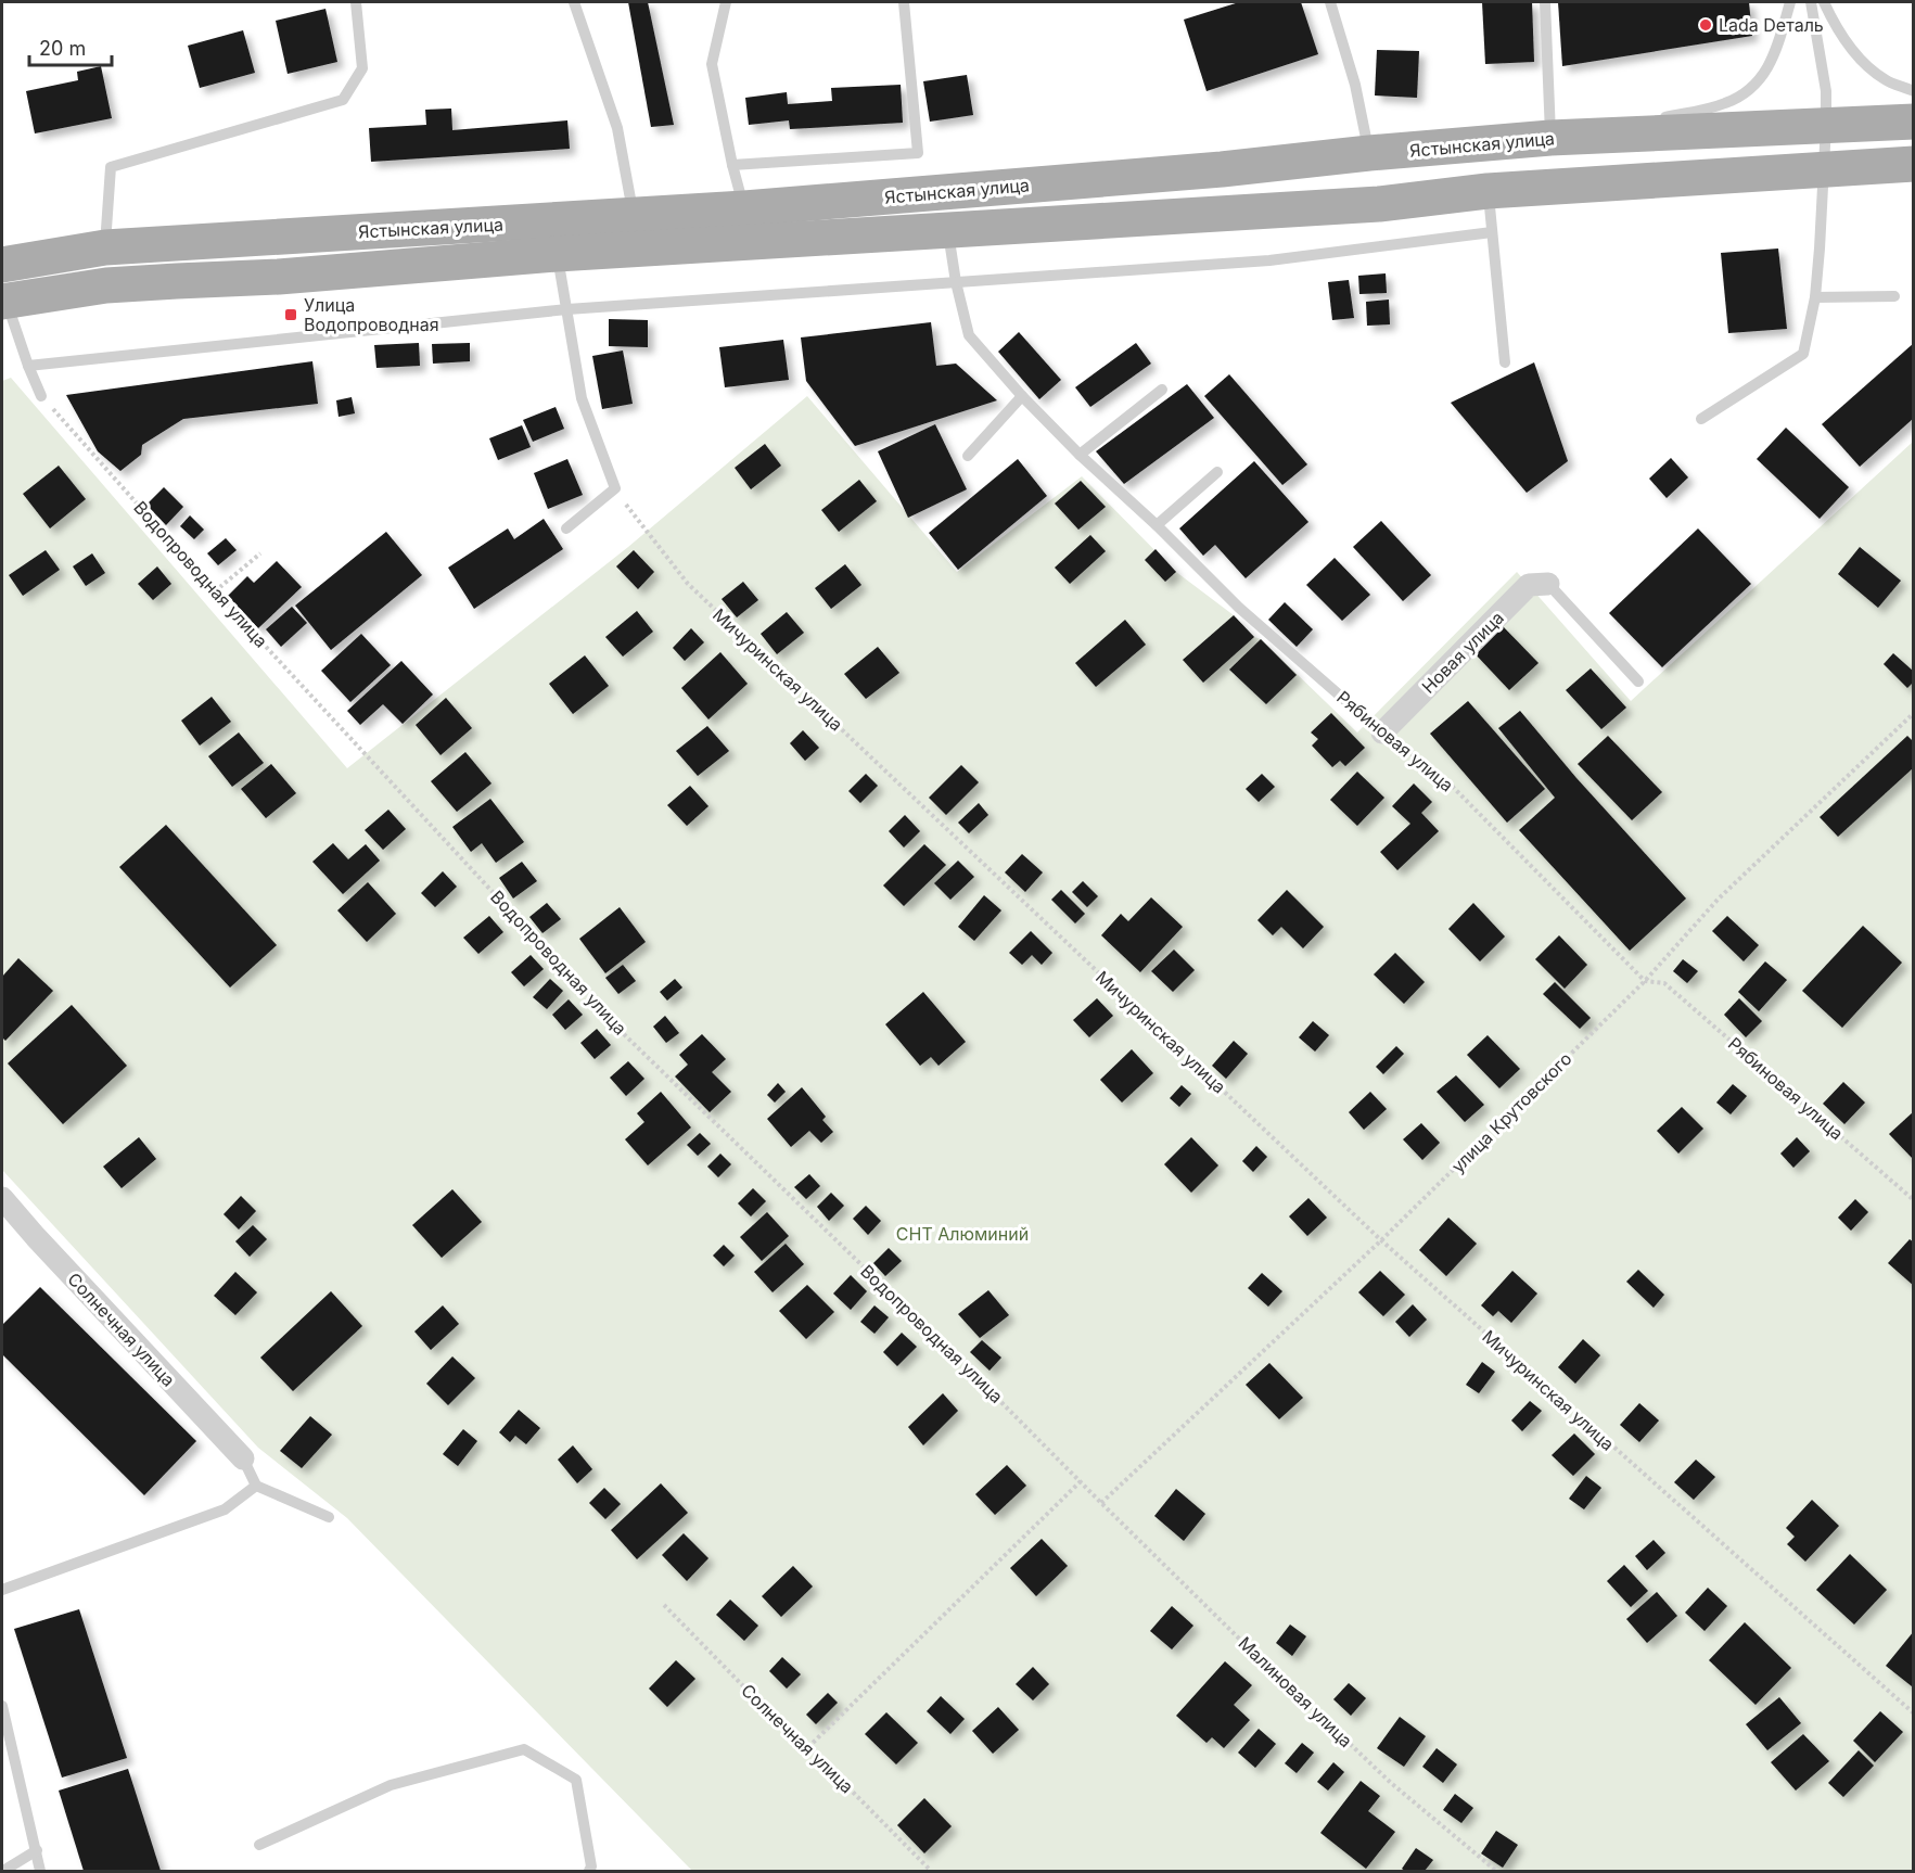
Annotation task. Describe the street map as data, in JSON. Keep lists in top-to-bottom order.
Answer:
{
  "streets": {
    "main road": ["Ястынская улица"],
    "street": ["Новая улица", "Солнечная улица"],
    "lane": ["Рябиновая улица"],
    "path": [
      "Водопроводная улица",
      "Мичуринская улица",
      "улица Крутовского",
      "Малиновая улица"
    ]
  },
  "crossings": [
    ["Ястынская улица", "Рябиновая улица"],
    ["Водопроводная улица", "улица Крутовского"],
    ["Водопроводная улица", "Малиновая улица"],
    ["Новая улица", "Рябиновая улица"],
    ["Мичуринская улица", "улица Крутовского"],
    ["Рябиновая улица", "улица Крутовского"],
    ["улица Крутовского", "Малиновая улица"]
  ],
  "parks": ["СНТ Алюминий"],
  "places": {
    "other": ["Lada Dеталь"],
    "transit": ["Улица Водопроводная"]
  },
  "scale_bar": "20 m"
}
